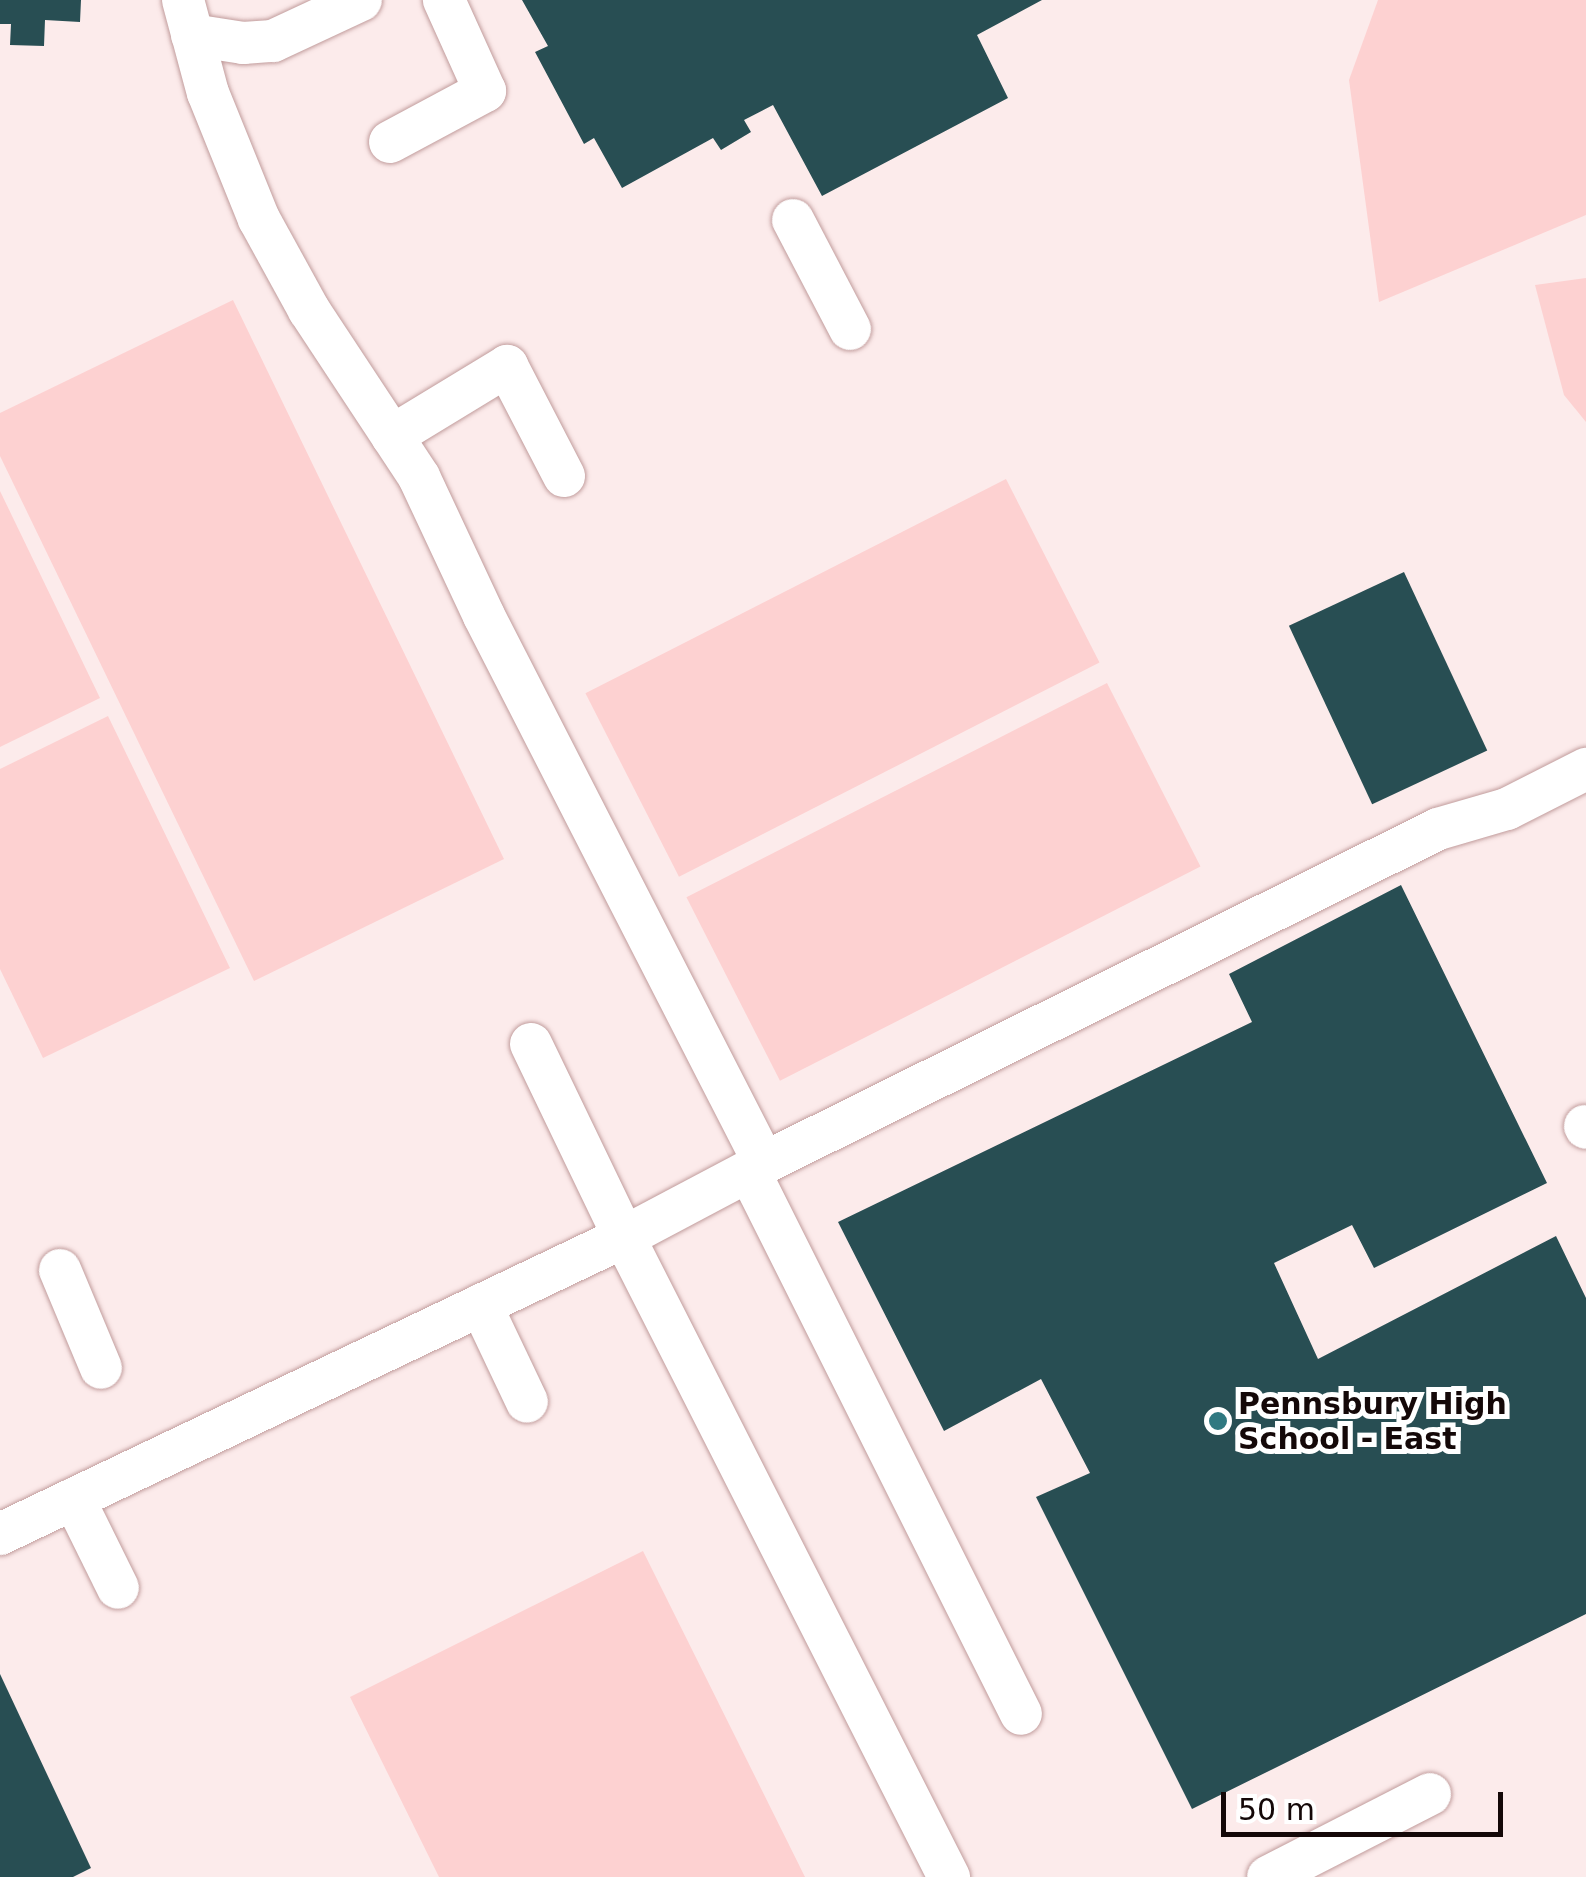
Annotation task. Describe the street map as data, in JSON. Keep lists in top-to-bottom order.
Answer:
{
  "places": ["Pennsbury High School - East"],
  "scale_bar": "50 m"
}
